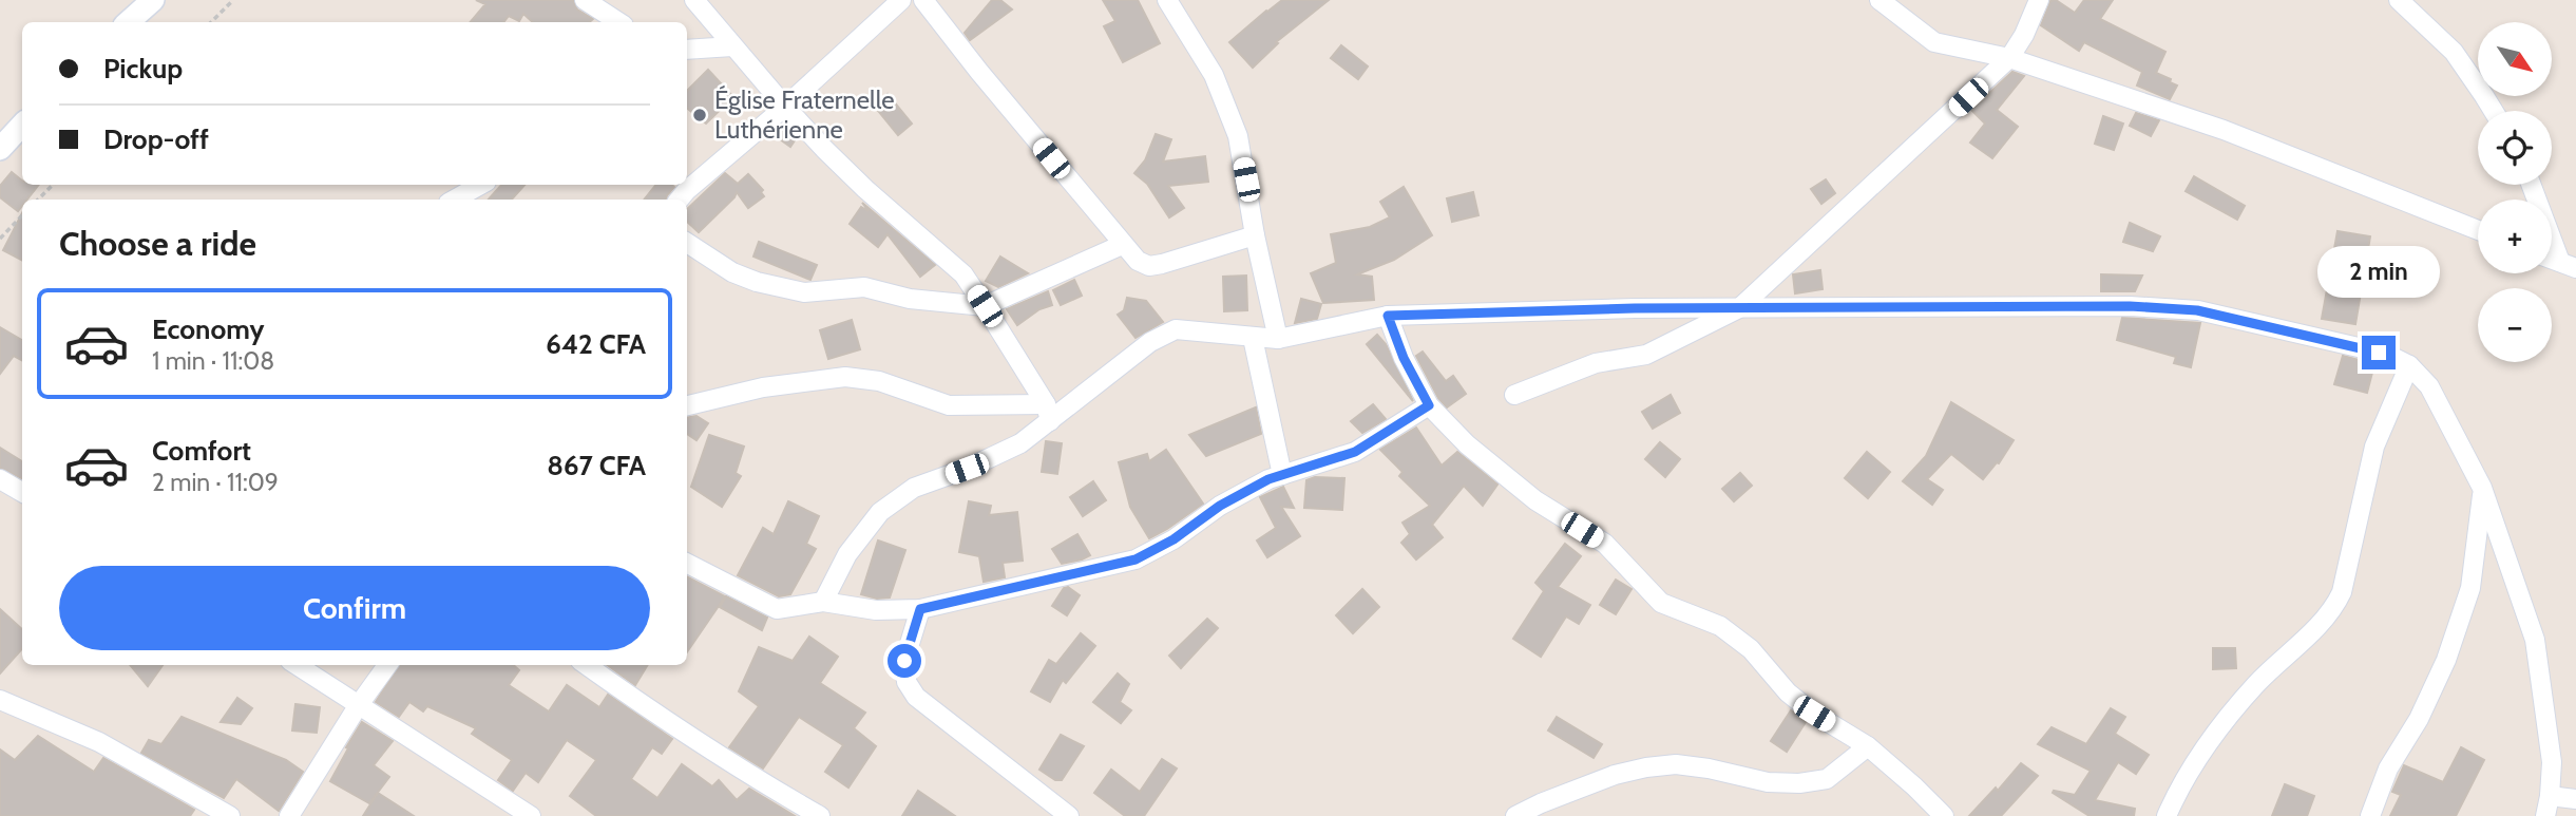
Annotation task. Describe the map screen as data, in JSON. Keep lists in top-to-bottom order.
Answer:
{
  "places": ["Église Fraternelle Luthérienne"],
  "north": "bottom right",
  "page": {
    "map_buttons": ["+", "−"],
    "banner": ["Pickup", "Drop-off"],
    "heading": "Choose a ride",
    "bubble": "2 min",
    "list": [
      {
        "name": "Economy",
        "note": "1 min · 11:08",
        "value": "642 CFA"
      },
      {
        "name": "Comfort",
        "note": "2 min · 11:09",
        "value": "867 CFA"
      }
    ],
    "buttons": "Confirm"
  }
}
